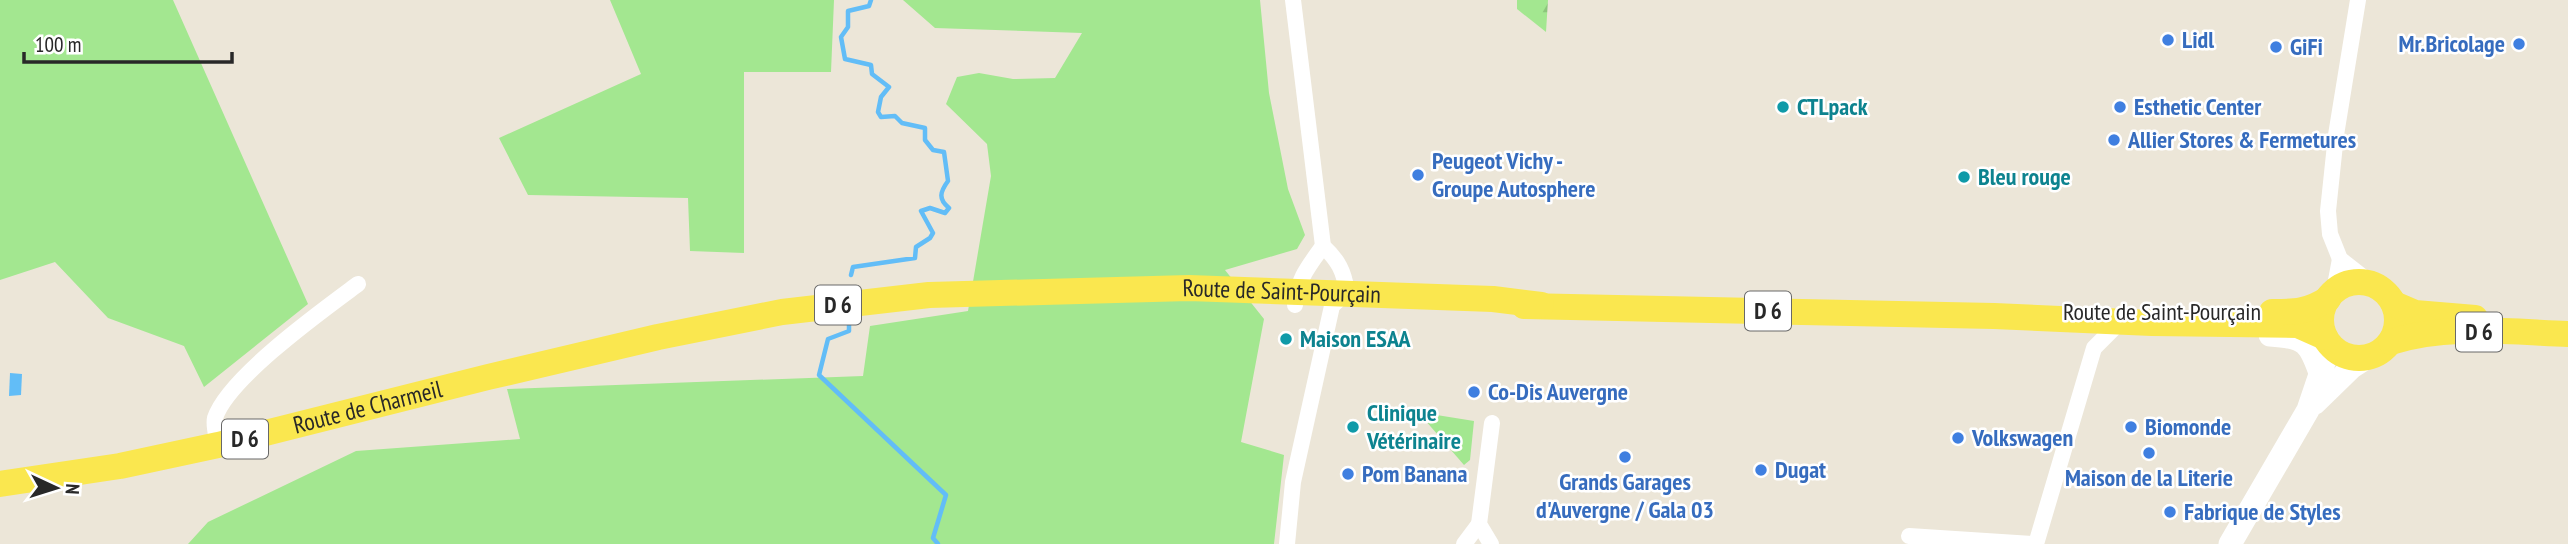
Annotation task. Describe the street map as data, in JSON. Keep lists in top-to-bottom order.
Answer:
{
  "streets": {
    "main road": ["Route de Saint-Pourçain", "D 6", "Route de Charmeil"]
  },
  "crossings": [
    ["Route de Saint-Pourçain", "D 6"],
    ["Route de Saint-Pourçain", "Route de Charmeil"]
  ],
  "places": [
    "Lidl",
    "Mr.Bricolage",
    "GiFi",
    "CTLpack",
    "Esthetic Center",
    "Allier Stores & Fermetures",
    "Peugeot Vichy - Groupe Autosphere",
    "Bleu rouge",
    "Maison ESAA",
    "Co-Dis Auvergne",
    "Clinique Vétérinaire",
    "Biomonde",
    "Volkswagen",
    "Maison de la Literie",
    "Grands Garages d'Auvergne / Gala 03",
    "Dugat",
    "Pom Banana",
    "Fabrique de Styles"
  ],
  "scale_bar": "100 m",
  "north": "right"
}
